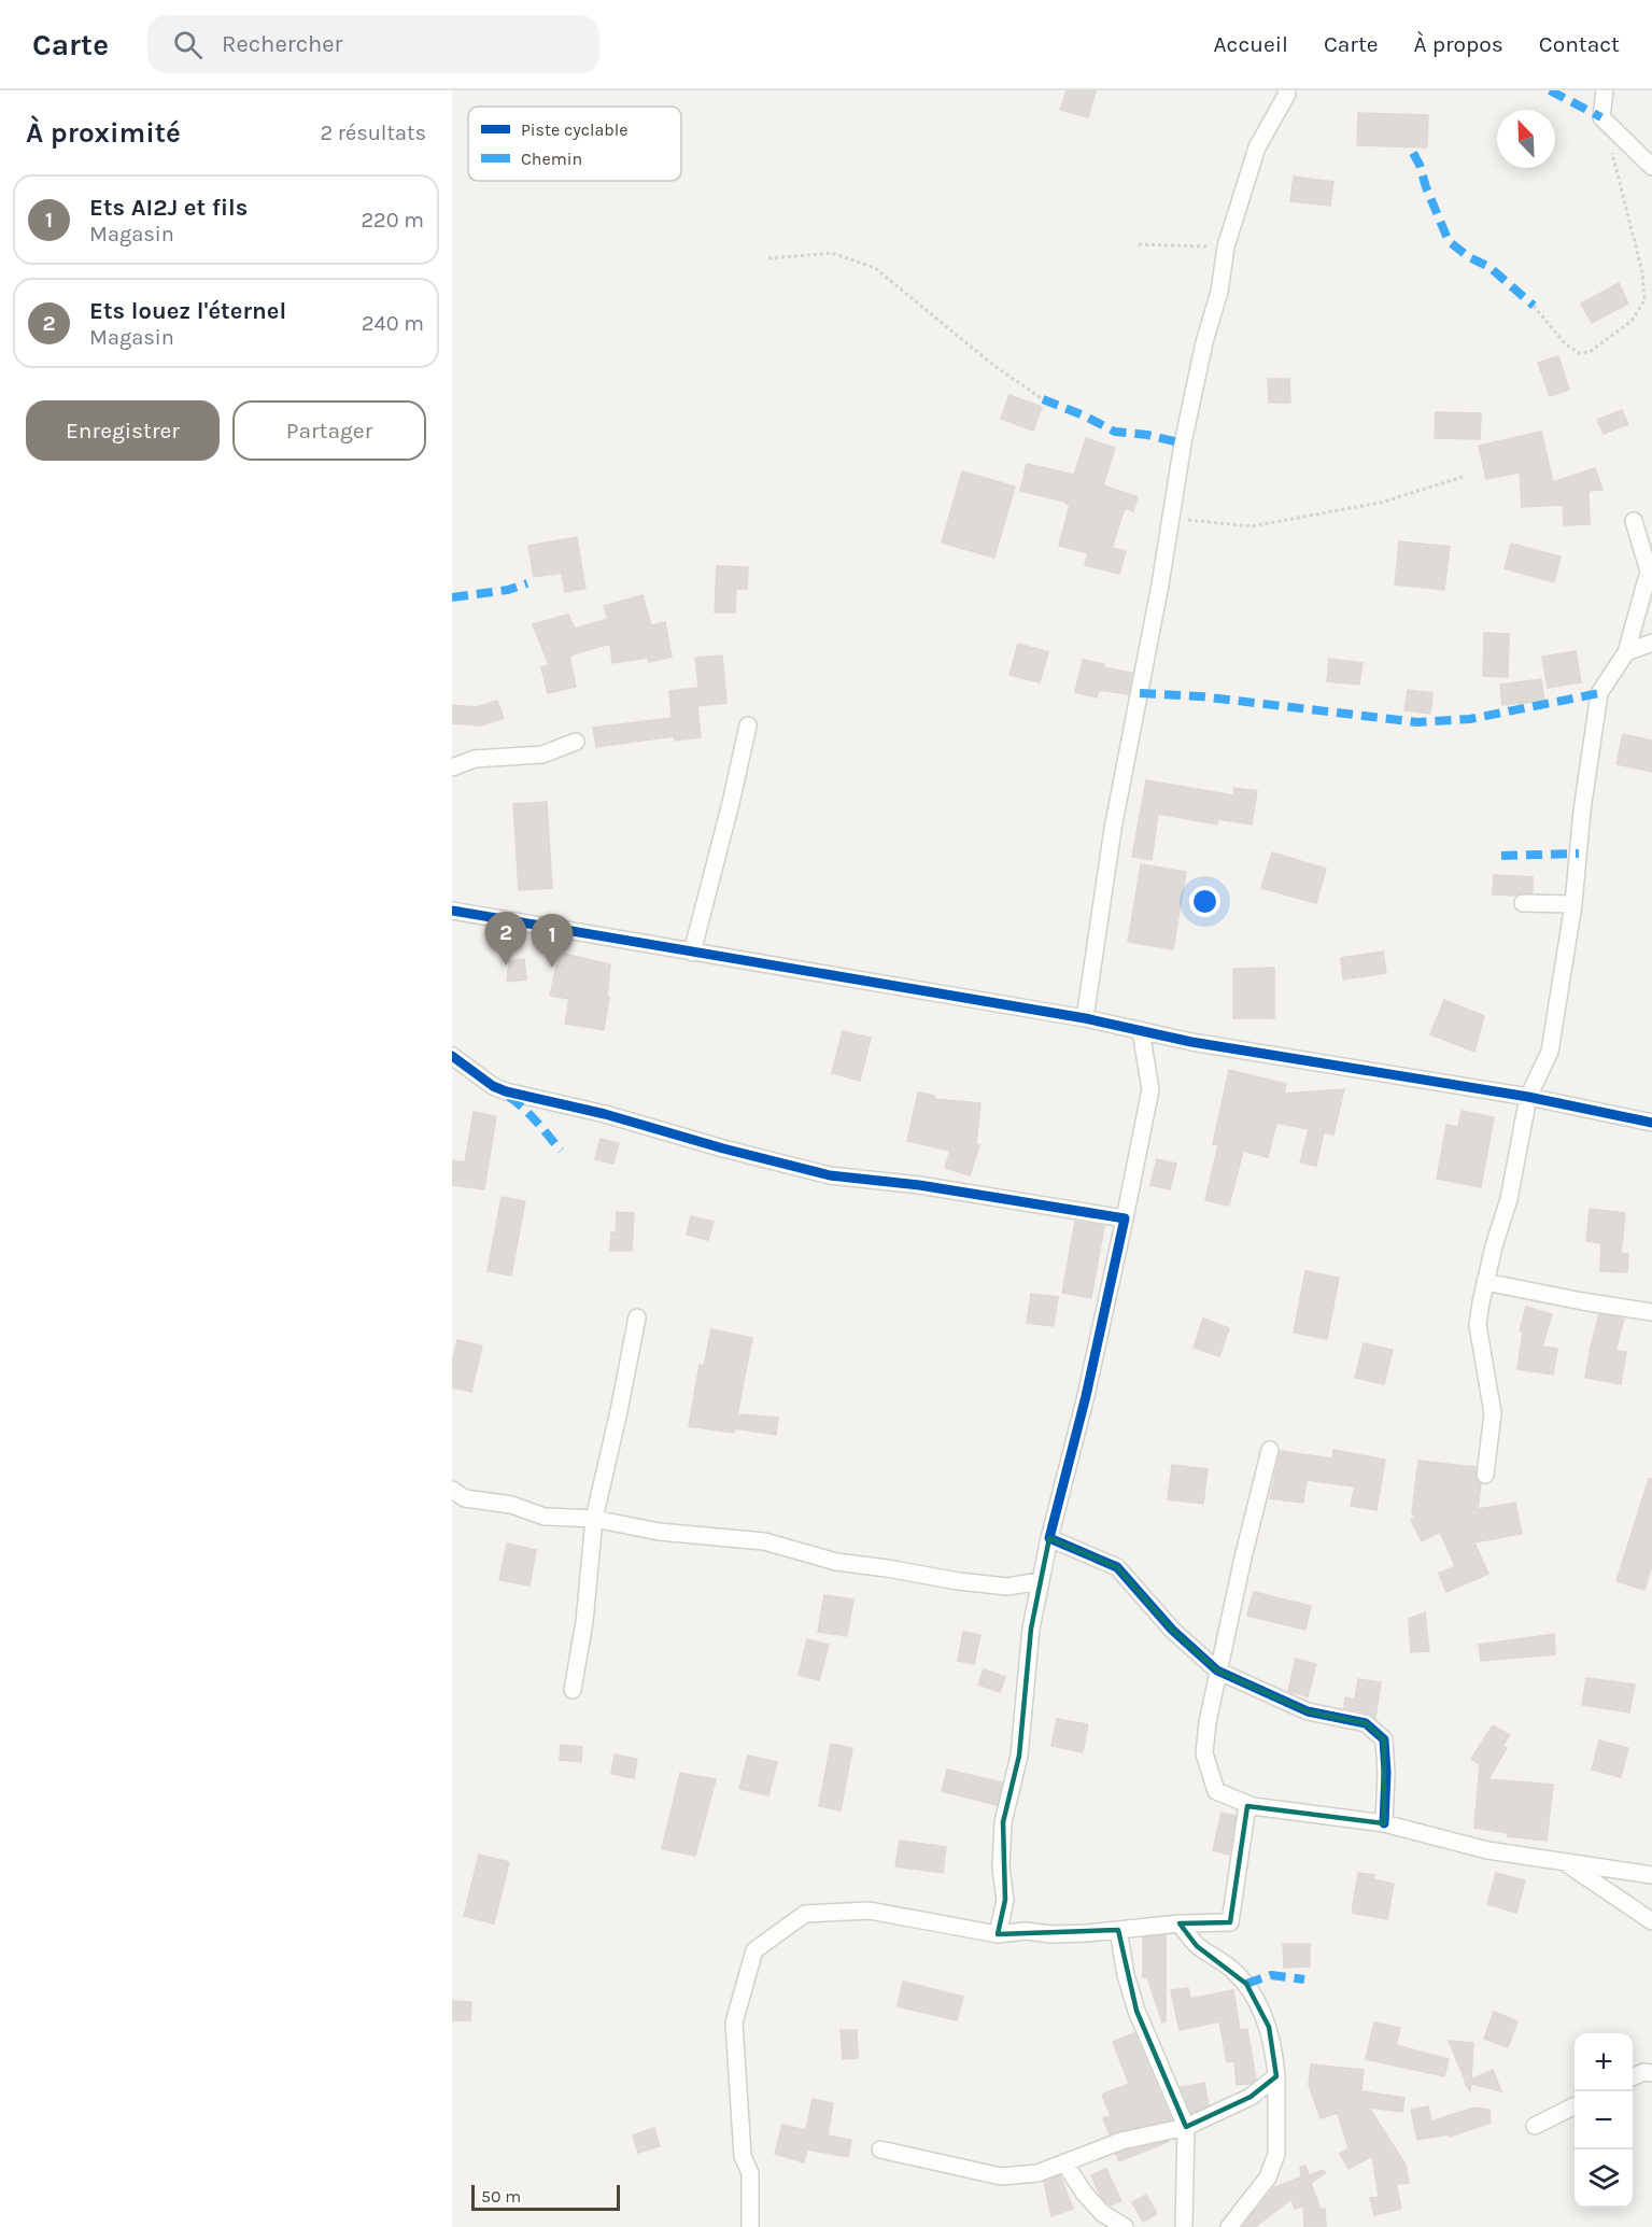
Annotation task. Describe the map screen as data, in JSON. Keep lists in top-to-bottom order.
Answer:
{
  "legend": ["Piste cyclable", "Chemin"],
  "scale_bar": "50 m",
  "north": "top left",
  "page": {
    "header": "Carte",
    "search": "Rechercher",
    "nav": [
      "Accueil",
      "Carte",
      "À propos",
      "Contact"
    ],
    "heading": ["À proximité", "2 résultats"],
    "list": [
      {
        "mark": "1",
        "name": "Ets AI2J et fils",
        "note": "Magasin",
        "value": "220 m"
      },
      {
        "mark": "2",
        "name": "Ets louez l'éternel",
        "note": "Magasin",
        "value": "240 m"
      }
    ],
    "buttons": ["Enregistrer", "Partager"],
    "pins": ["2", "1"],
    "map_buttons": ["+", "−"],
    "scale": "50 m"
  }
}
